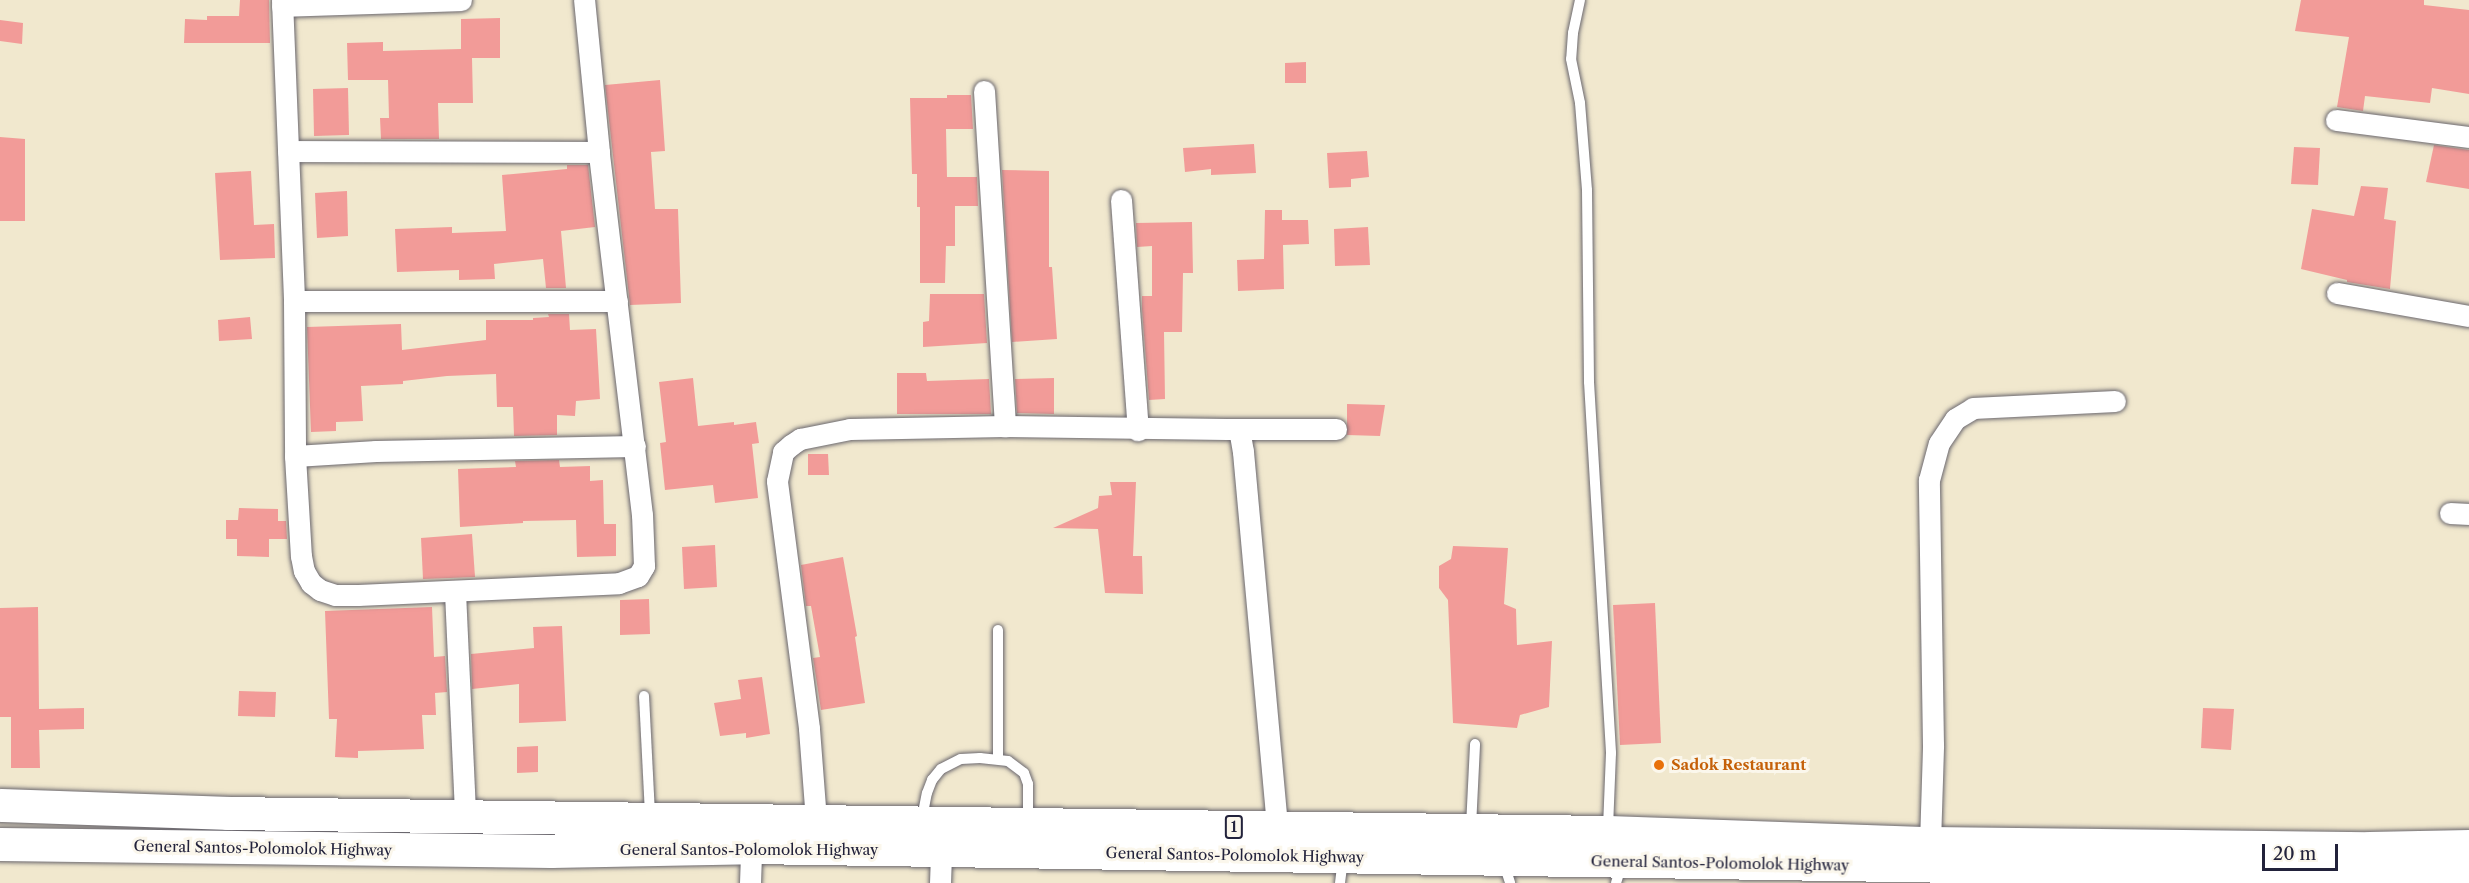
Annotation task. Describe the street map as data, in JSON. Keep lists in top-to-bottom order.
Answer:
{
  "streets": {
    "highway": ["1", "General Santos-Polomolok Highway"]
  },
  "places": ["Sadok Restaurant"],
  "scale_bar": "20 m"
}
